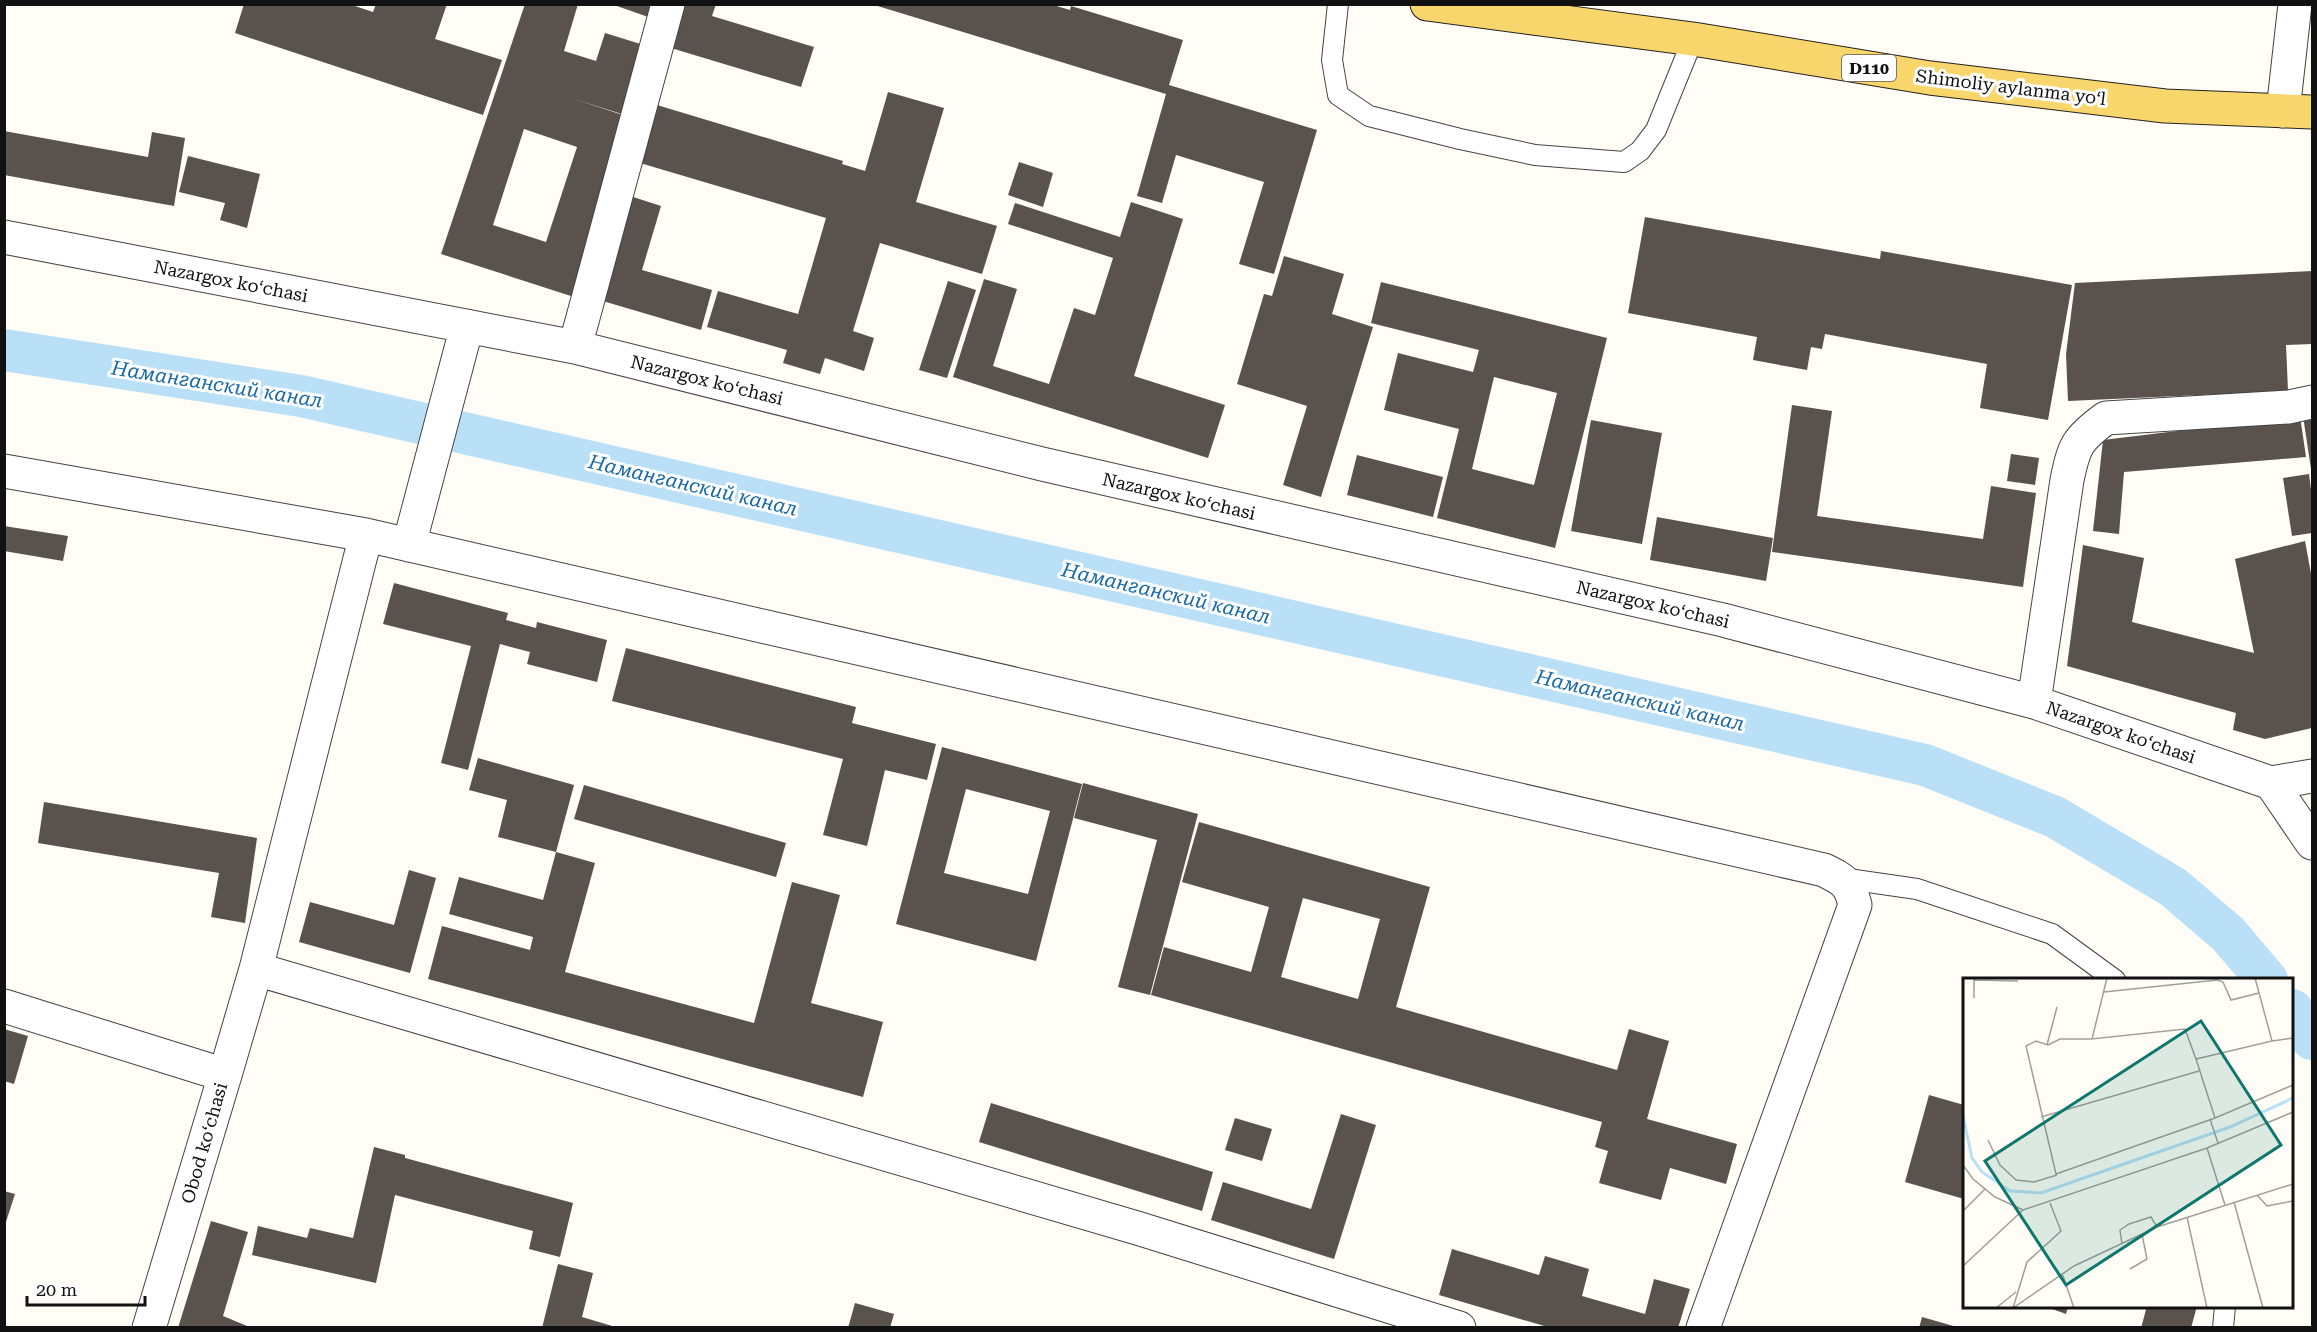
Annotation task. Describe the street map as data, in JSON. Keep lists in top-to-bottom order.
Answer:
{
  "streets": {
    "main road": ["D110", "Shimoliy aylanma yoʻl"],
    "street": ["Nazargox koʻchasi", "Obod koʻchasi"]
  },
  "water": ["Наманганский канал"],
  "scale_bar": "20 m"
}
